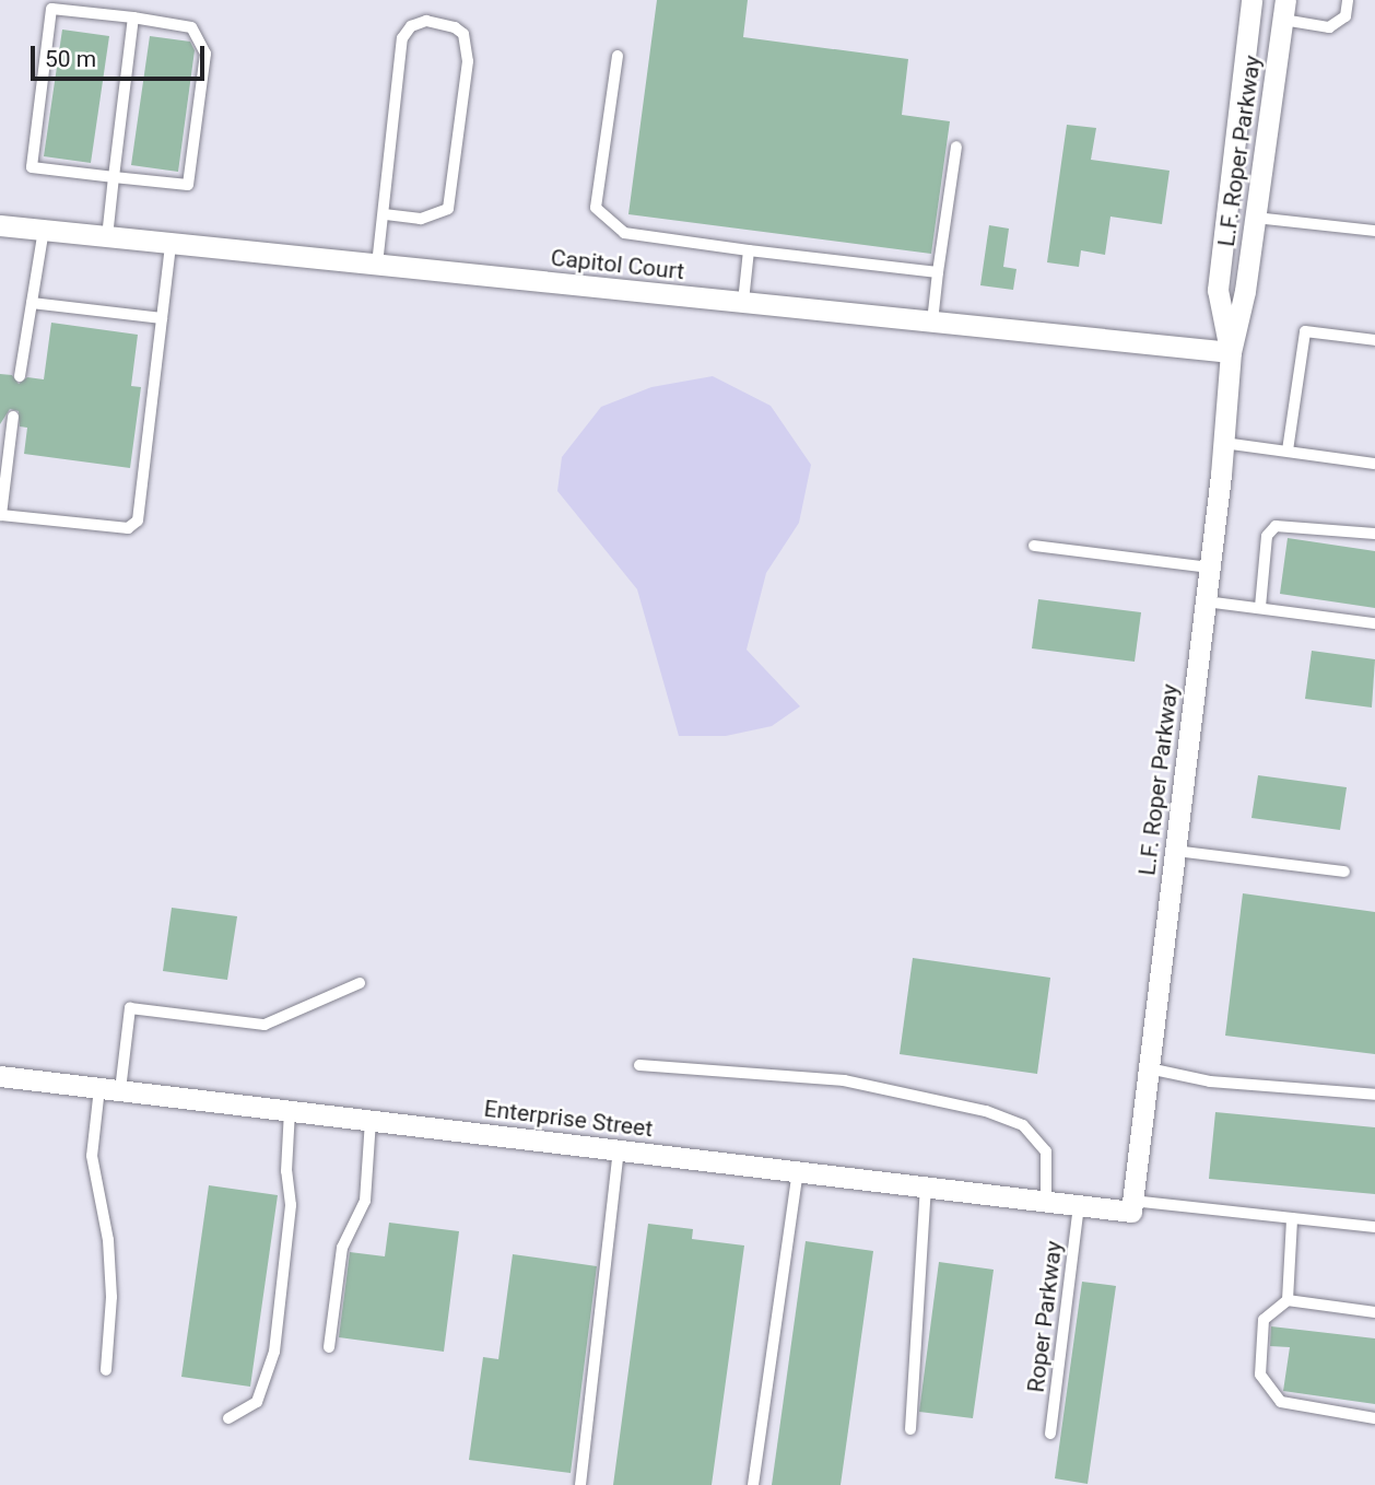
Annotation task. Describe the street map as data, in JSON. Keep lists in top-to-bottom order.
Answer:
{
  "streets": {
    "street": ["L.F. Roper Parkway", "Capitol Court", "Enterprise Street"],
    "lane": ["Roper Parkway"]
  },
  "crossings": [
    ["L.F. Roper Parkway", "Capitol Court"],
    ["L.F. Roper Parkway", "Enterprise Street"],
    ["Enterprise Street", "Roper Parkway"]
  ],
  "scale_bar": "50 m"
}
